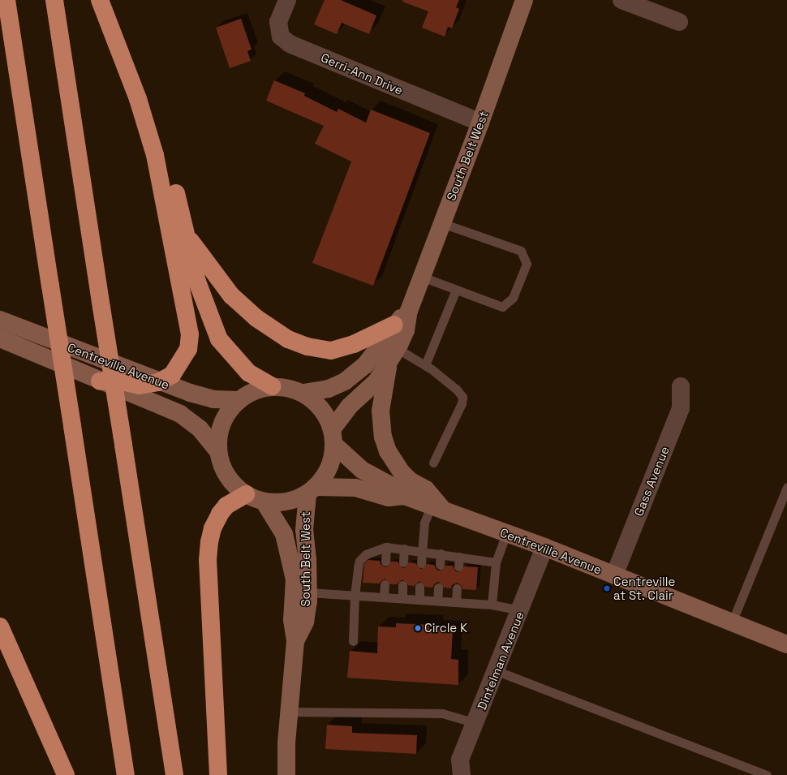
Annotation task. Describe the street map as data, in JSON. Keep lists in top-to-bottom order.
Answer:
{
  "streets": {
    "main road": ["South Belt West", "Centreville Avenue"],
    "street": ["Gerri-Ann Drive", "Gass Avenue", "Dintelman Avenue"]
  },
  "crossings": [
    ["Gerri-Ann Drive", "South Belt West"],
    ["South Belt West", "Centreville Avenue"],
    ["Centreville Avenue", "Gass Avenue"],
    ["Centreville Avenue", "Dintelman Avenue"]
  ],
  "places": ["Centreville at St. Clair", "Circle K"]
}
